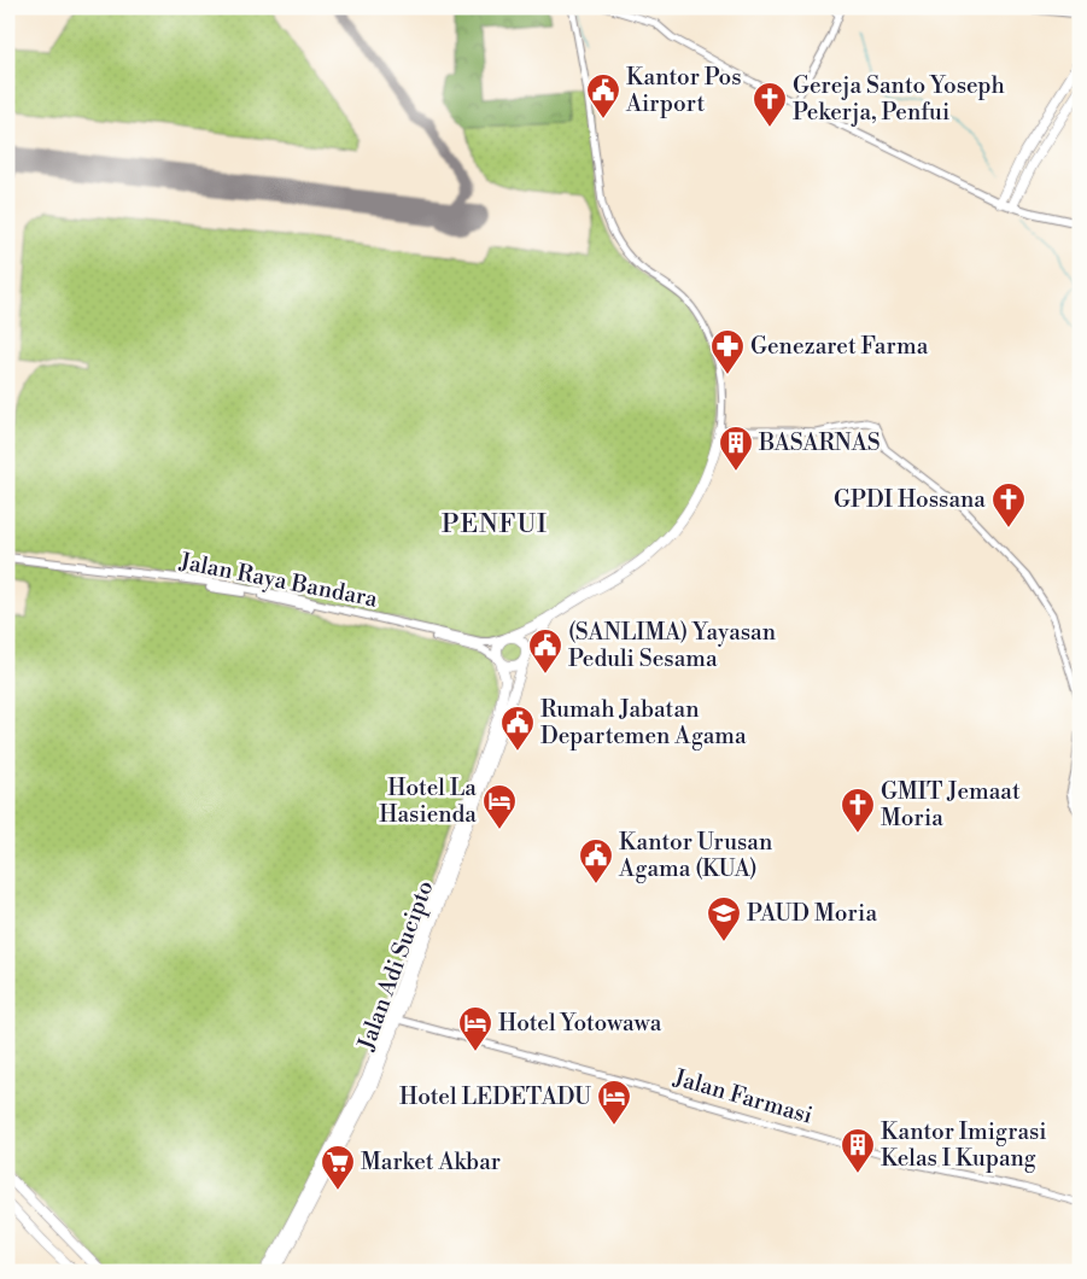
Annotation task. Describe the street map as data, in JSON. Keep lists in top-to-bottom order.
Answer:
{
  "streets": {
    "highway": ["Jalan Adi Sucipto"],
    "main road": ["Jalan Raya Bandara"],
    "street": ["Jalan Farmasi"]
  },
  "crossings": [
    ["Jalan Raya Bandara", "Jalan Adi Sucipto"],
    ["Jalan Adi Sucipto", "Jalan Farmasi"]
  ],
  "districts": ["PENFUI"],
  "places": {
    "public building": [
      "Kantor Pos Airport",
      "(SANLIMA) Yayasan Peduli Sesama",
      "Rumah Jabatan Departemen Agama",
      "Kantor Urusan Agama (KUA)"
    ],
    "church": ["Gereja Santo Yoseph Pekerja, Penfui", "GPDI Hossana", "GMIT Jemaat Moria"],
    "pharmacy": ["Genezaret Farma"],
    "building": ["BASARNAS", "Kantor Imigrasi Kelas I Kupang"],
    "hotel": ["Hotel La Hasienda", "Hotel Yotowawa", "Hotel LEDETADU"],
    "school or university": ["PAUD Moria"],
    "supermarket": ["Market Akbar"]
  }
}
